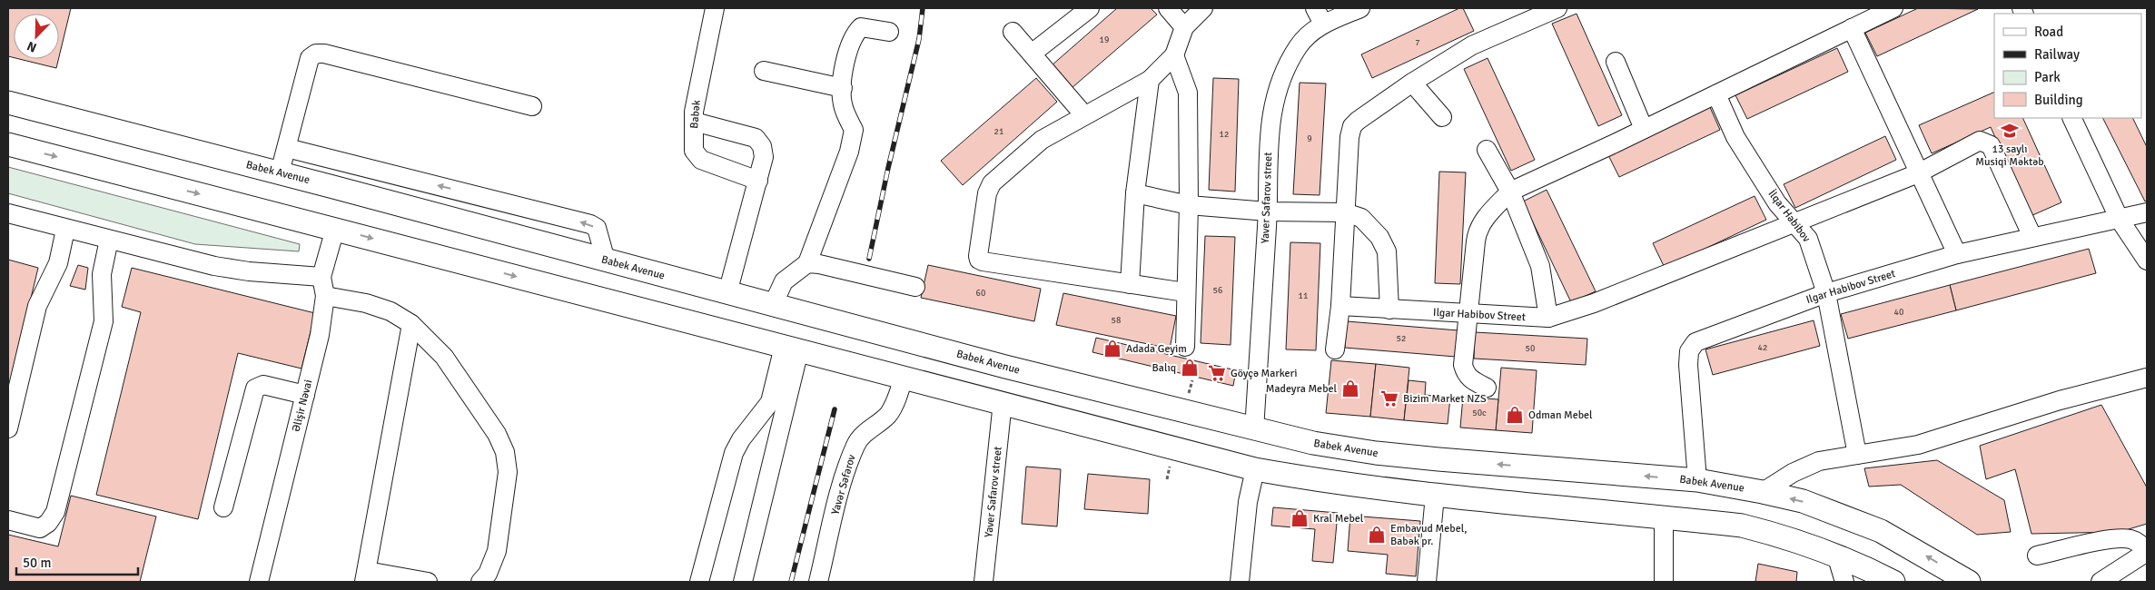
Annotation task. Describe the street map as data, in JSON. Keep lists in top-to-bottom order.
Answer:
{
  "streets": {
    "main road": ["Babek Avenue"],
    "street": [
      "Babək",
      "Yaver Safarov street",
      "İlqar Həbibov",
      "Ilgar Habibov Street",
      "Əlişir Nəvai",
      "Yavər Səfərov"
    ]
  },
  "crossings": [
    ["Babek Avenue", "Yaver Safarov street"],
    ["Babek Avenue", "Ilgar Habibov Street"],
    ["İlqar Həbibov", "Ilgar Habibov Street"]
  ],
  "places": {
    "school or university": ["13 saylı Musiqi Məktəb"],
    "shop": [
      "Adada Geyim",
      "Balıq",
      "Madeyra Mebel",
      "Odman Mebel",
      "Kral Mebel",
      "Embavud Mebel, Babək pr."
    ],
    "supermarket": ["Göyçə Markeri", "Bizim Market NZS"]
  },
  "house_numbers": [
    "19",
    "7",
    "21",
    "12",
    "9",
    "56",
    "60",
    "11",
    "40",
    "58",
    "52",
    "42",
    "50",
    "50c"
  ],
  "legend": [
    "Road",
    "Railway",
    "Park",
    "Building"
  ],
  "scale_bar": "50 m",
  "north": "bottom left"
}
